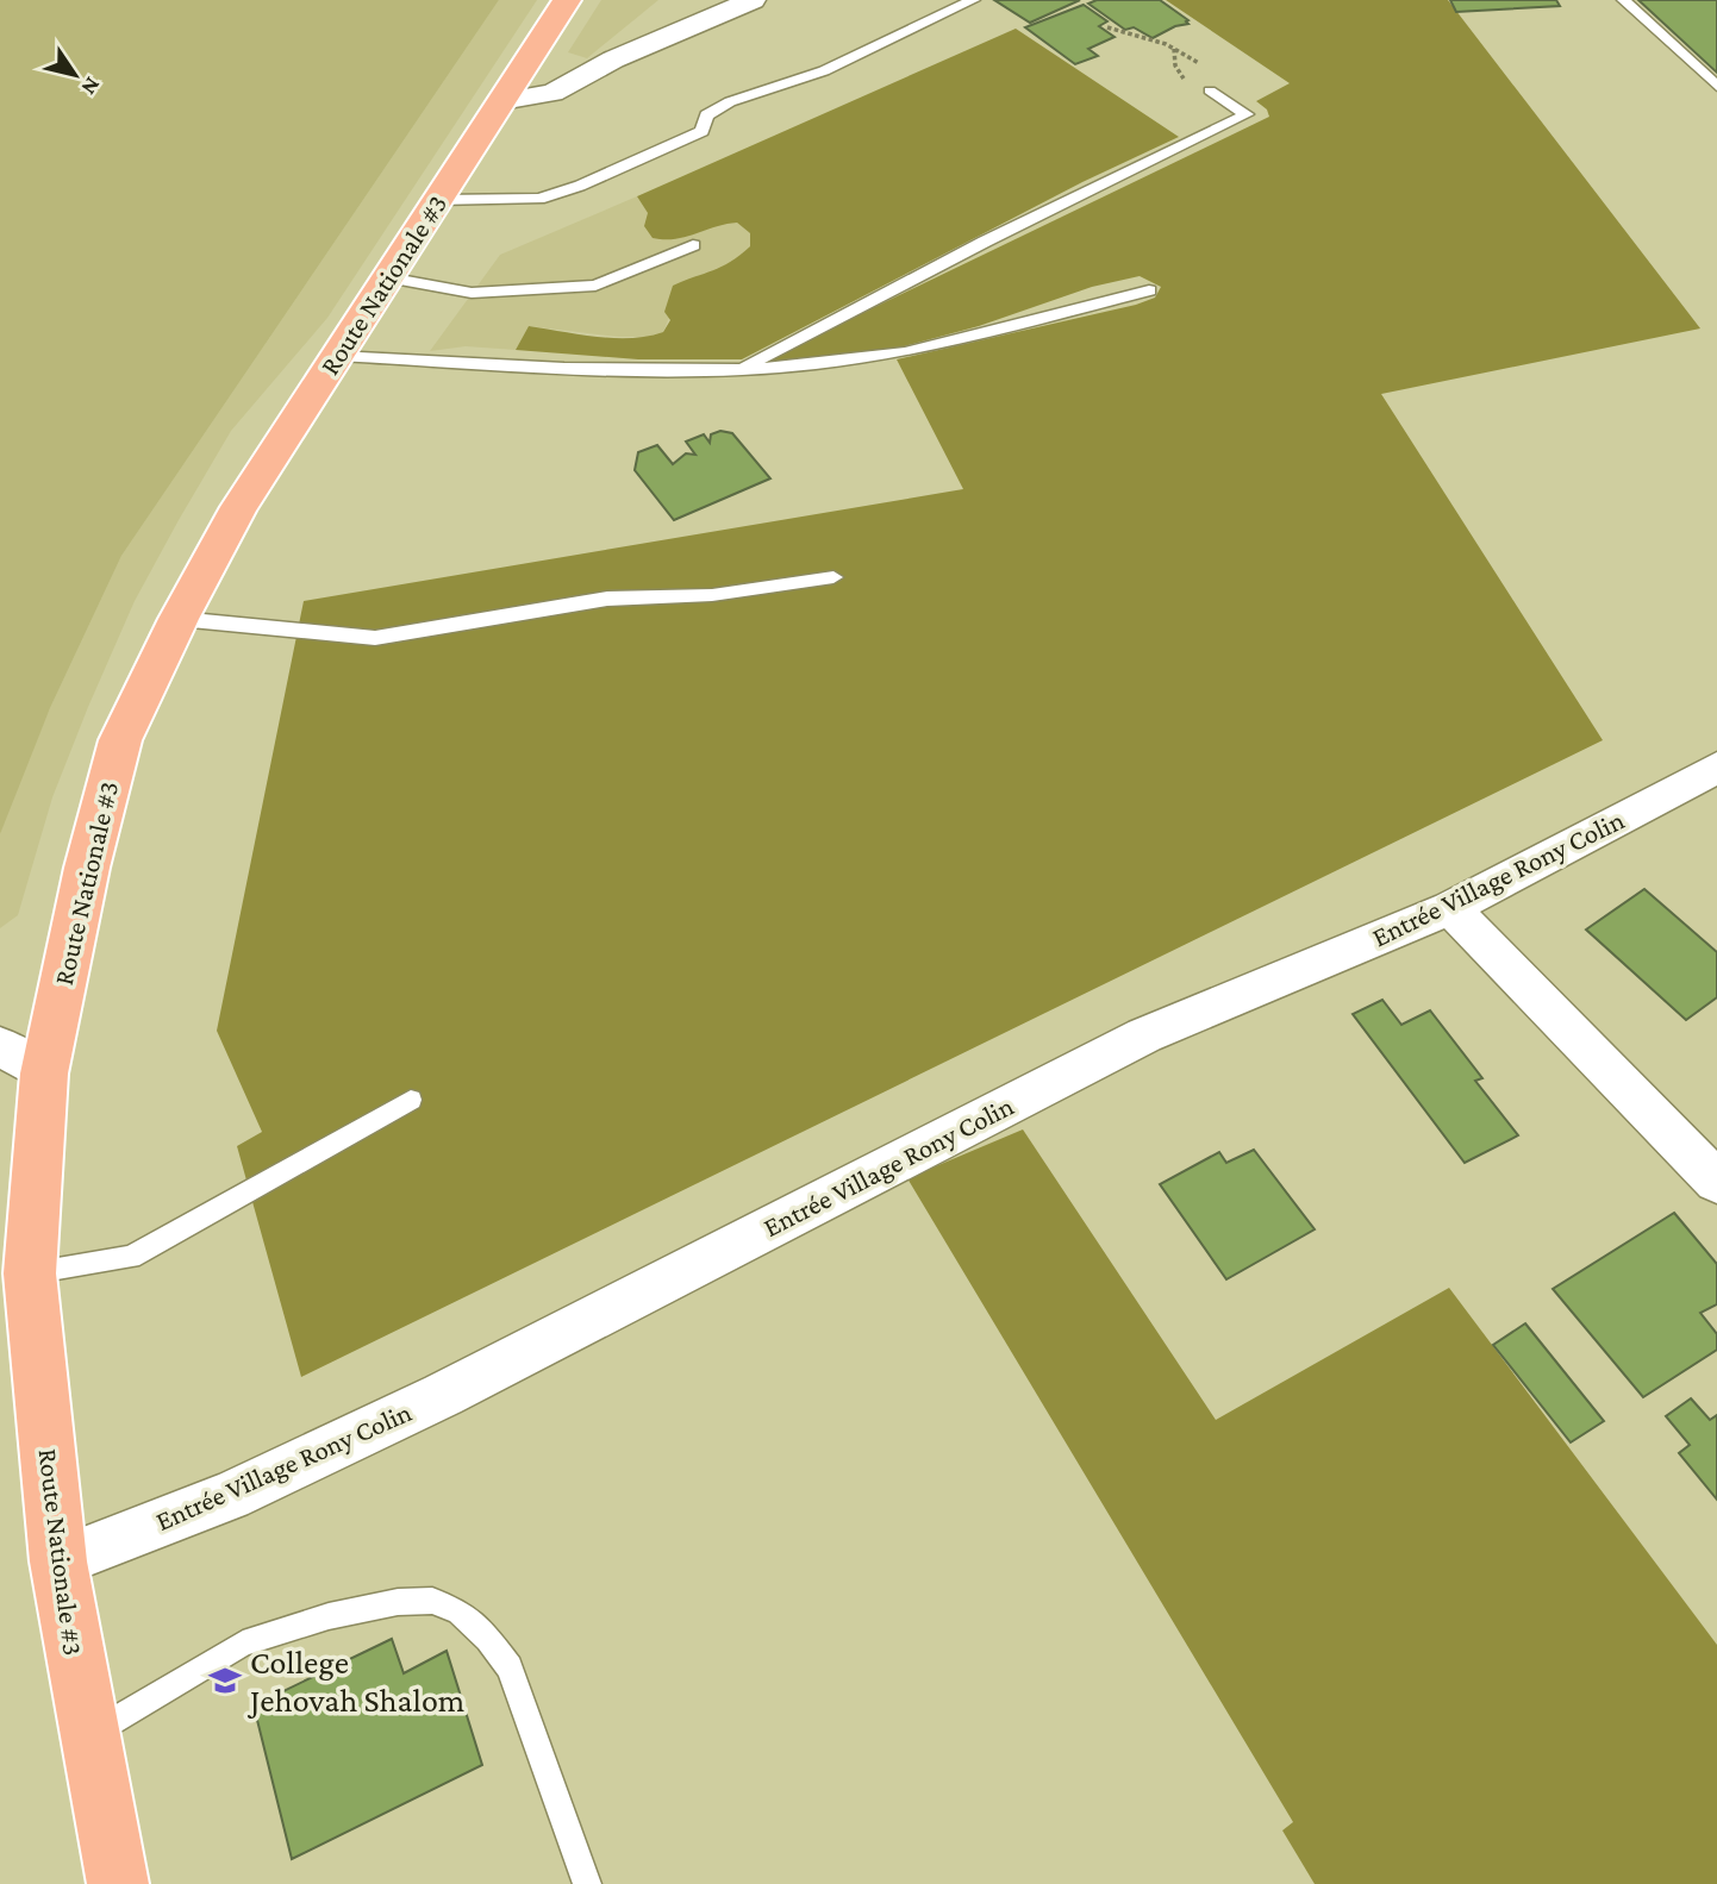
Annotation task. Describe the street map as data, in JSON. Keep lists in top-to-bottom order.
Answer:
{
  "streets": {
    "main road": ["Route Nationale #3"],
    "street": ["Entrée Village Rony Colin"]
  },
  "crossings": [
    ["Route Nationale #3", "Entrée Village Rony Colin"]
  ],
  "places": {
    "school or university": ["College Jehovah Shalom"]
  },
  "north": "bottom right"
}
